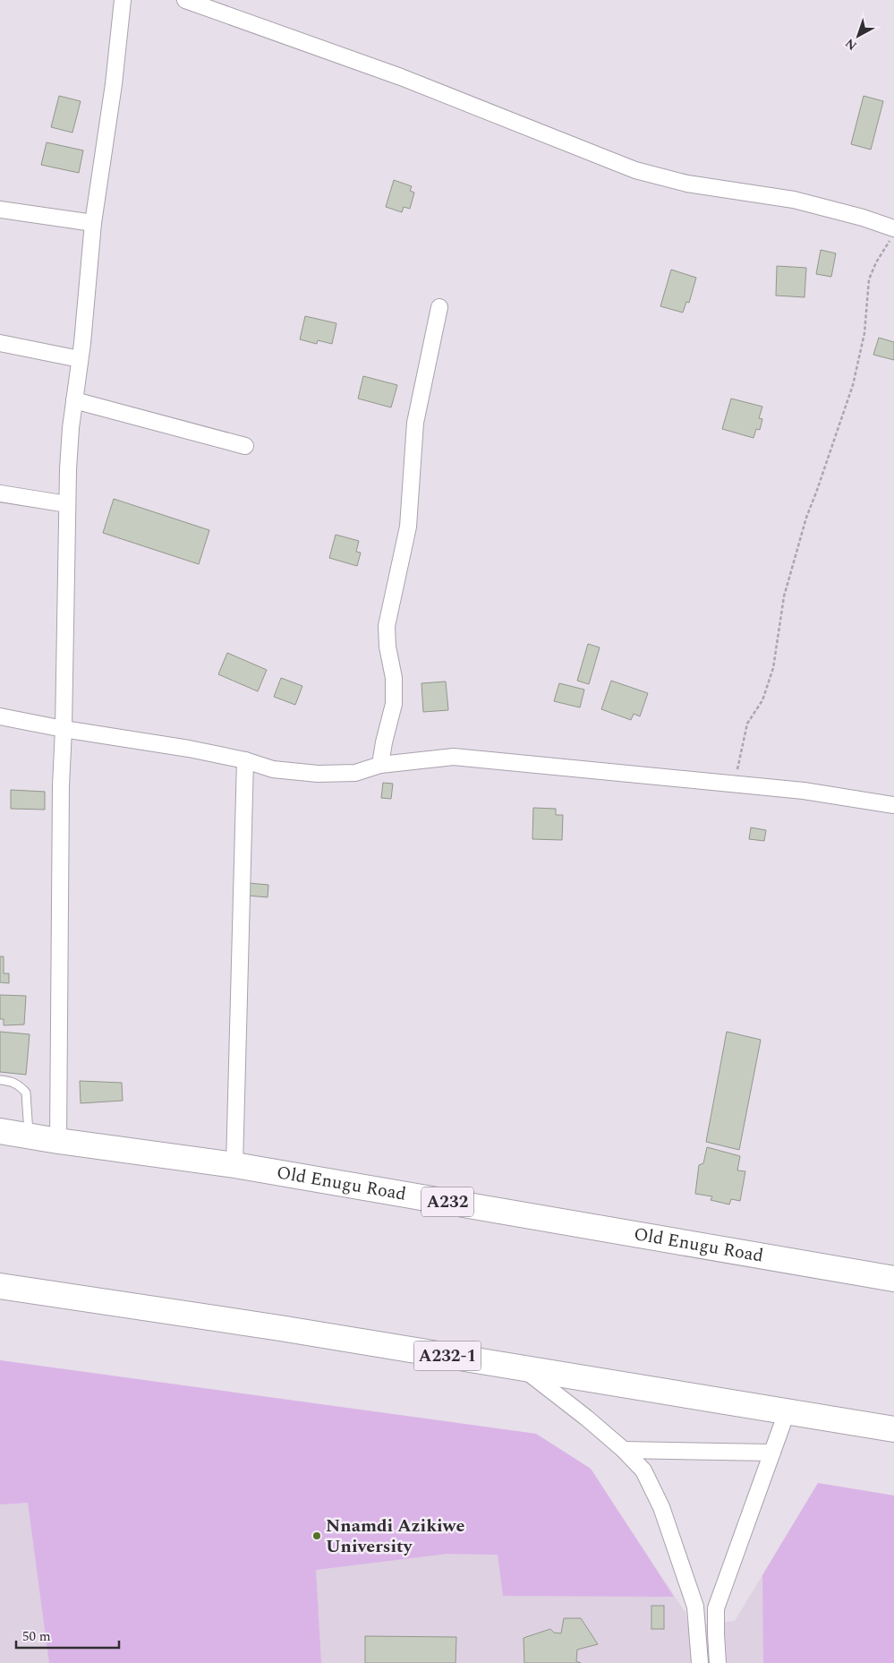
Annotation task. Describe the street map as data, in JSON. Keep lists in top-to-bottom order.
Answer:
{
  "streets": {
    "main road": ["Old Enugu Road", "A232", "A232-1"]
  },
  "places": ["Nnamdi Azikiwe University"],
  "scale_bar": "50 m",
  "north": "bottom left"
}
